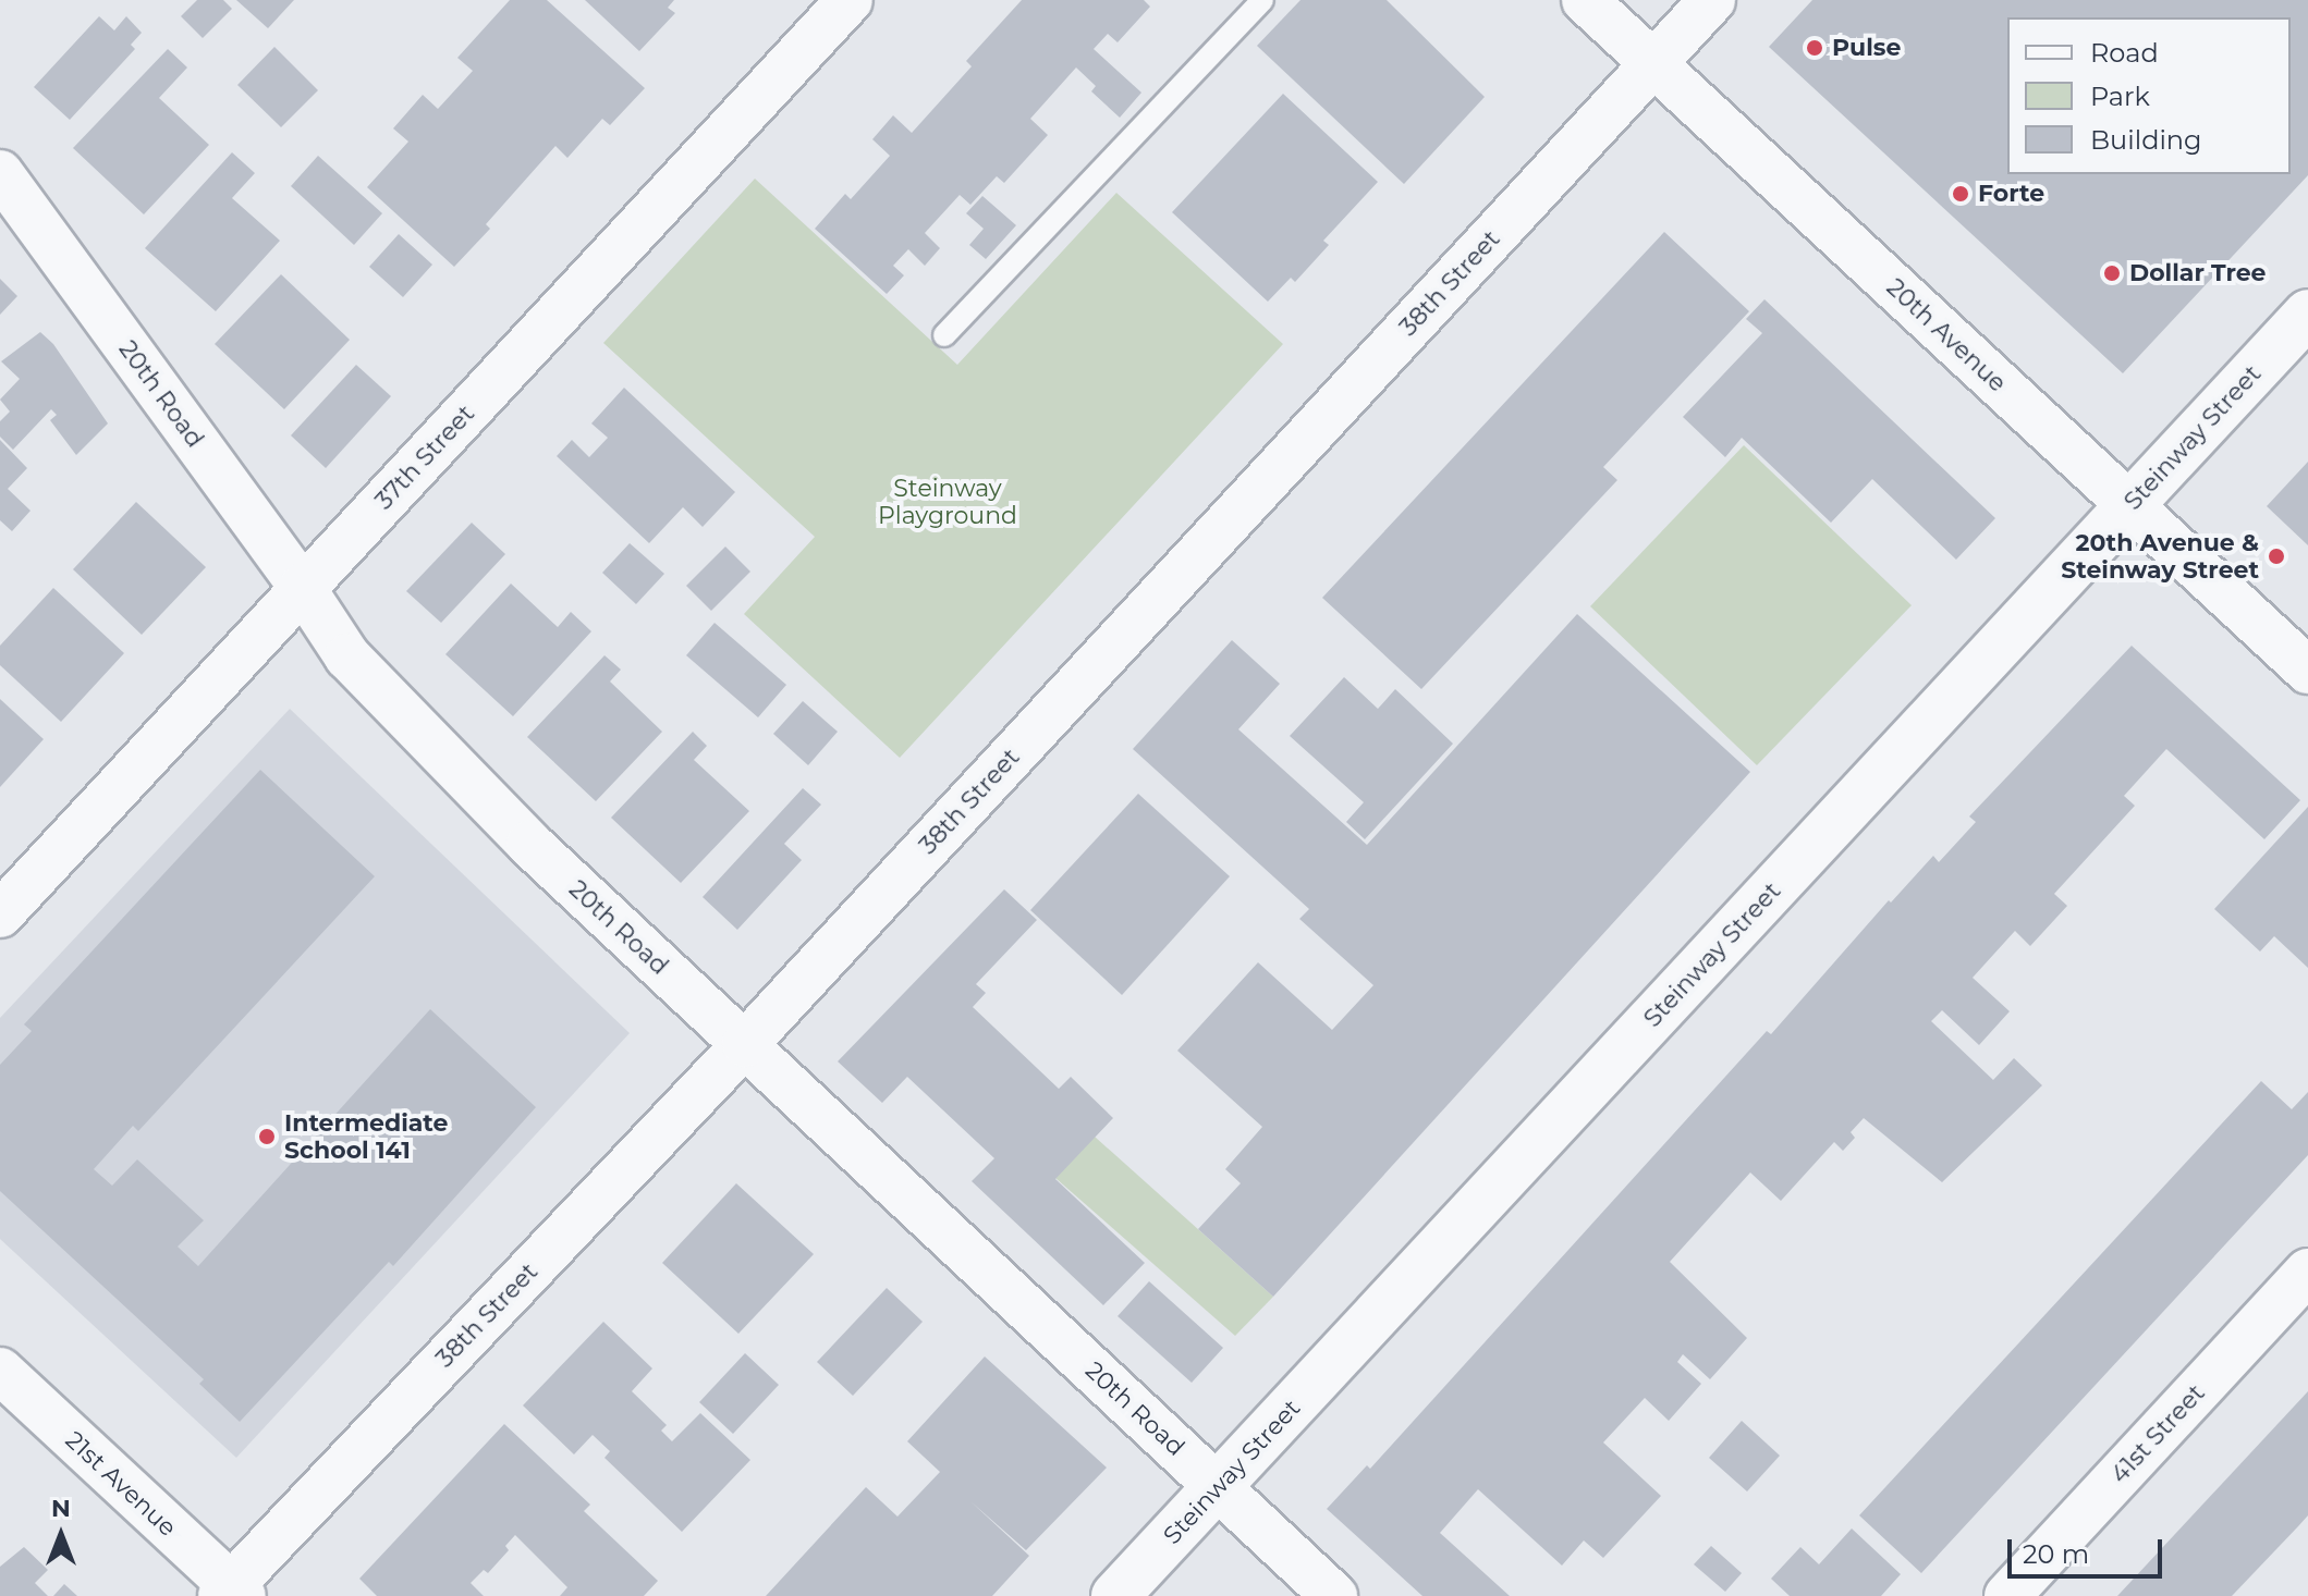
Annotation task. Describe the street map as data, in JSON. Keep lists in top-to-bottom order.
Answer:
{
  "streets": {
    "street": [
      "38th Street",
      "20th Avenue",
      "20th Road",
      "Steinway Street",
      "37th Street",
      "41st Street",
      "21st Avenue"
    ]
  },
  "crossings": [
    ["38th Street", "20th Avenue"],
    ["38th Street", "20th Road"],
    ["38th Street", "21st Avenue"],
    ["20th Avenue", "Steinway Street"],
    ["20th Road", "Steinway Street"],
    ["20th Road", "37th Street"]
  ],
  "parks": ["Steinway Playground"],
  "places": [
    "Pulse",
    "Forte",
    "Dollar Tree",
    "20th Avenue & Steinway Street",
    "Intermediate School 141"
  ],
  "legend": ["Road", "Park", "Building"],
  "scale_bar": "20 m",
  "north": "top"
}
